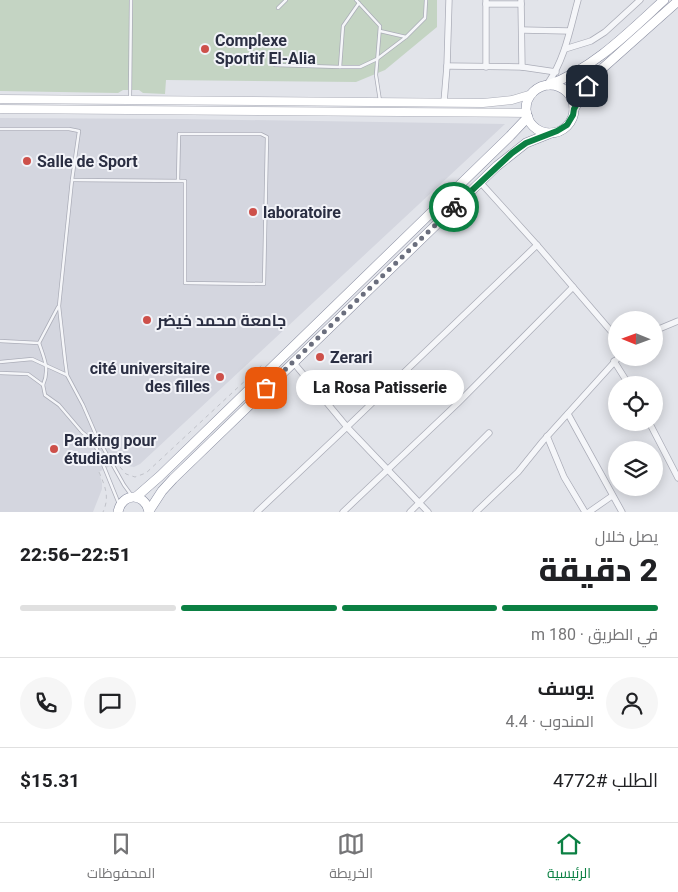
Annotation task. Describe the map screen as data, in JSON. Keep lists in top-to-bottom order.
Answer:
{
  "places": [
    "Complexe Sportif El-Alia",
    "Salle de Sport",
    "laboratoire",
    "جامعة محمد خيضر",
    "Zerari",
    "cité universitaire des filles",
    "La Rosa Patisserie",
    "Parking pour étudiants"
  ],
  "north": "left",
  "page": {
    "bubble": "La Rosa Patisserie",
    "heading": ["2 دقيقة", "يصل خلال", "22:51–22:56"],
    "panel": [
      "يوسف",
      "المندوب · 4.4",
      "الطلب #4772",
      "$15.31"
    ],
    "bar": "في الطريق · 180 m",
    "tabs": ["الرئيسية", "الخريطة", "المحفوظات"]
  }
}
